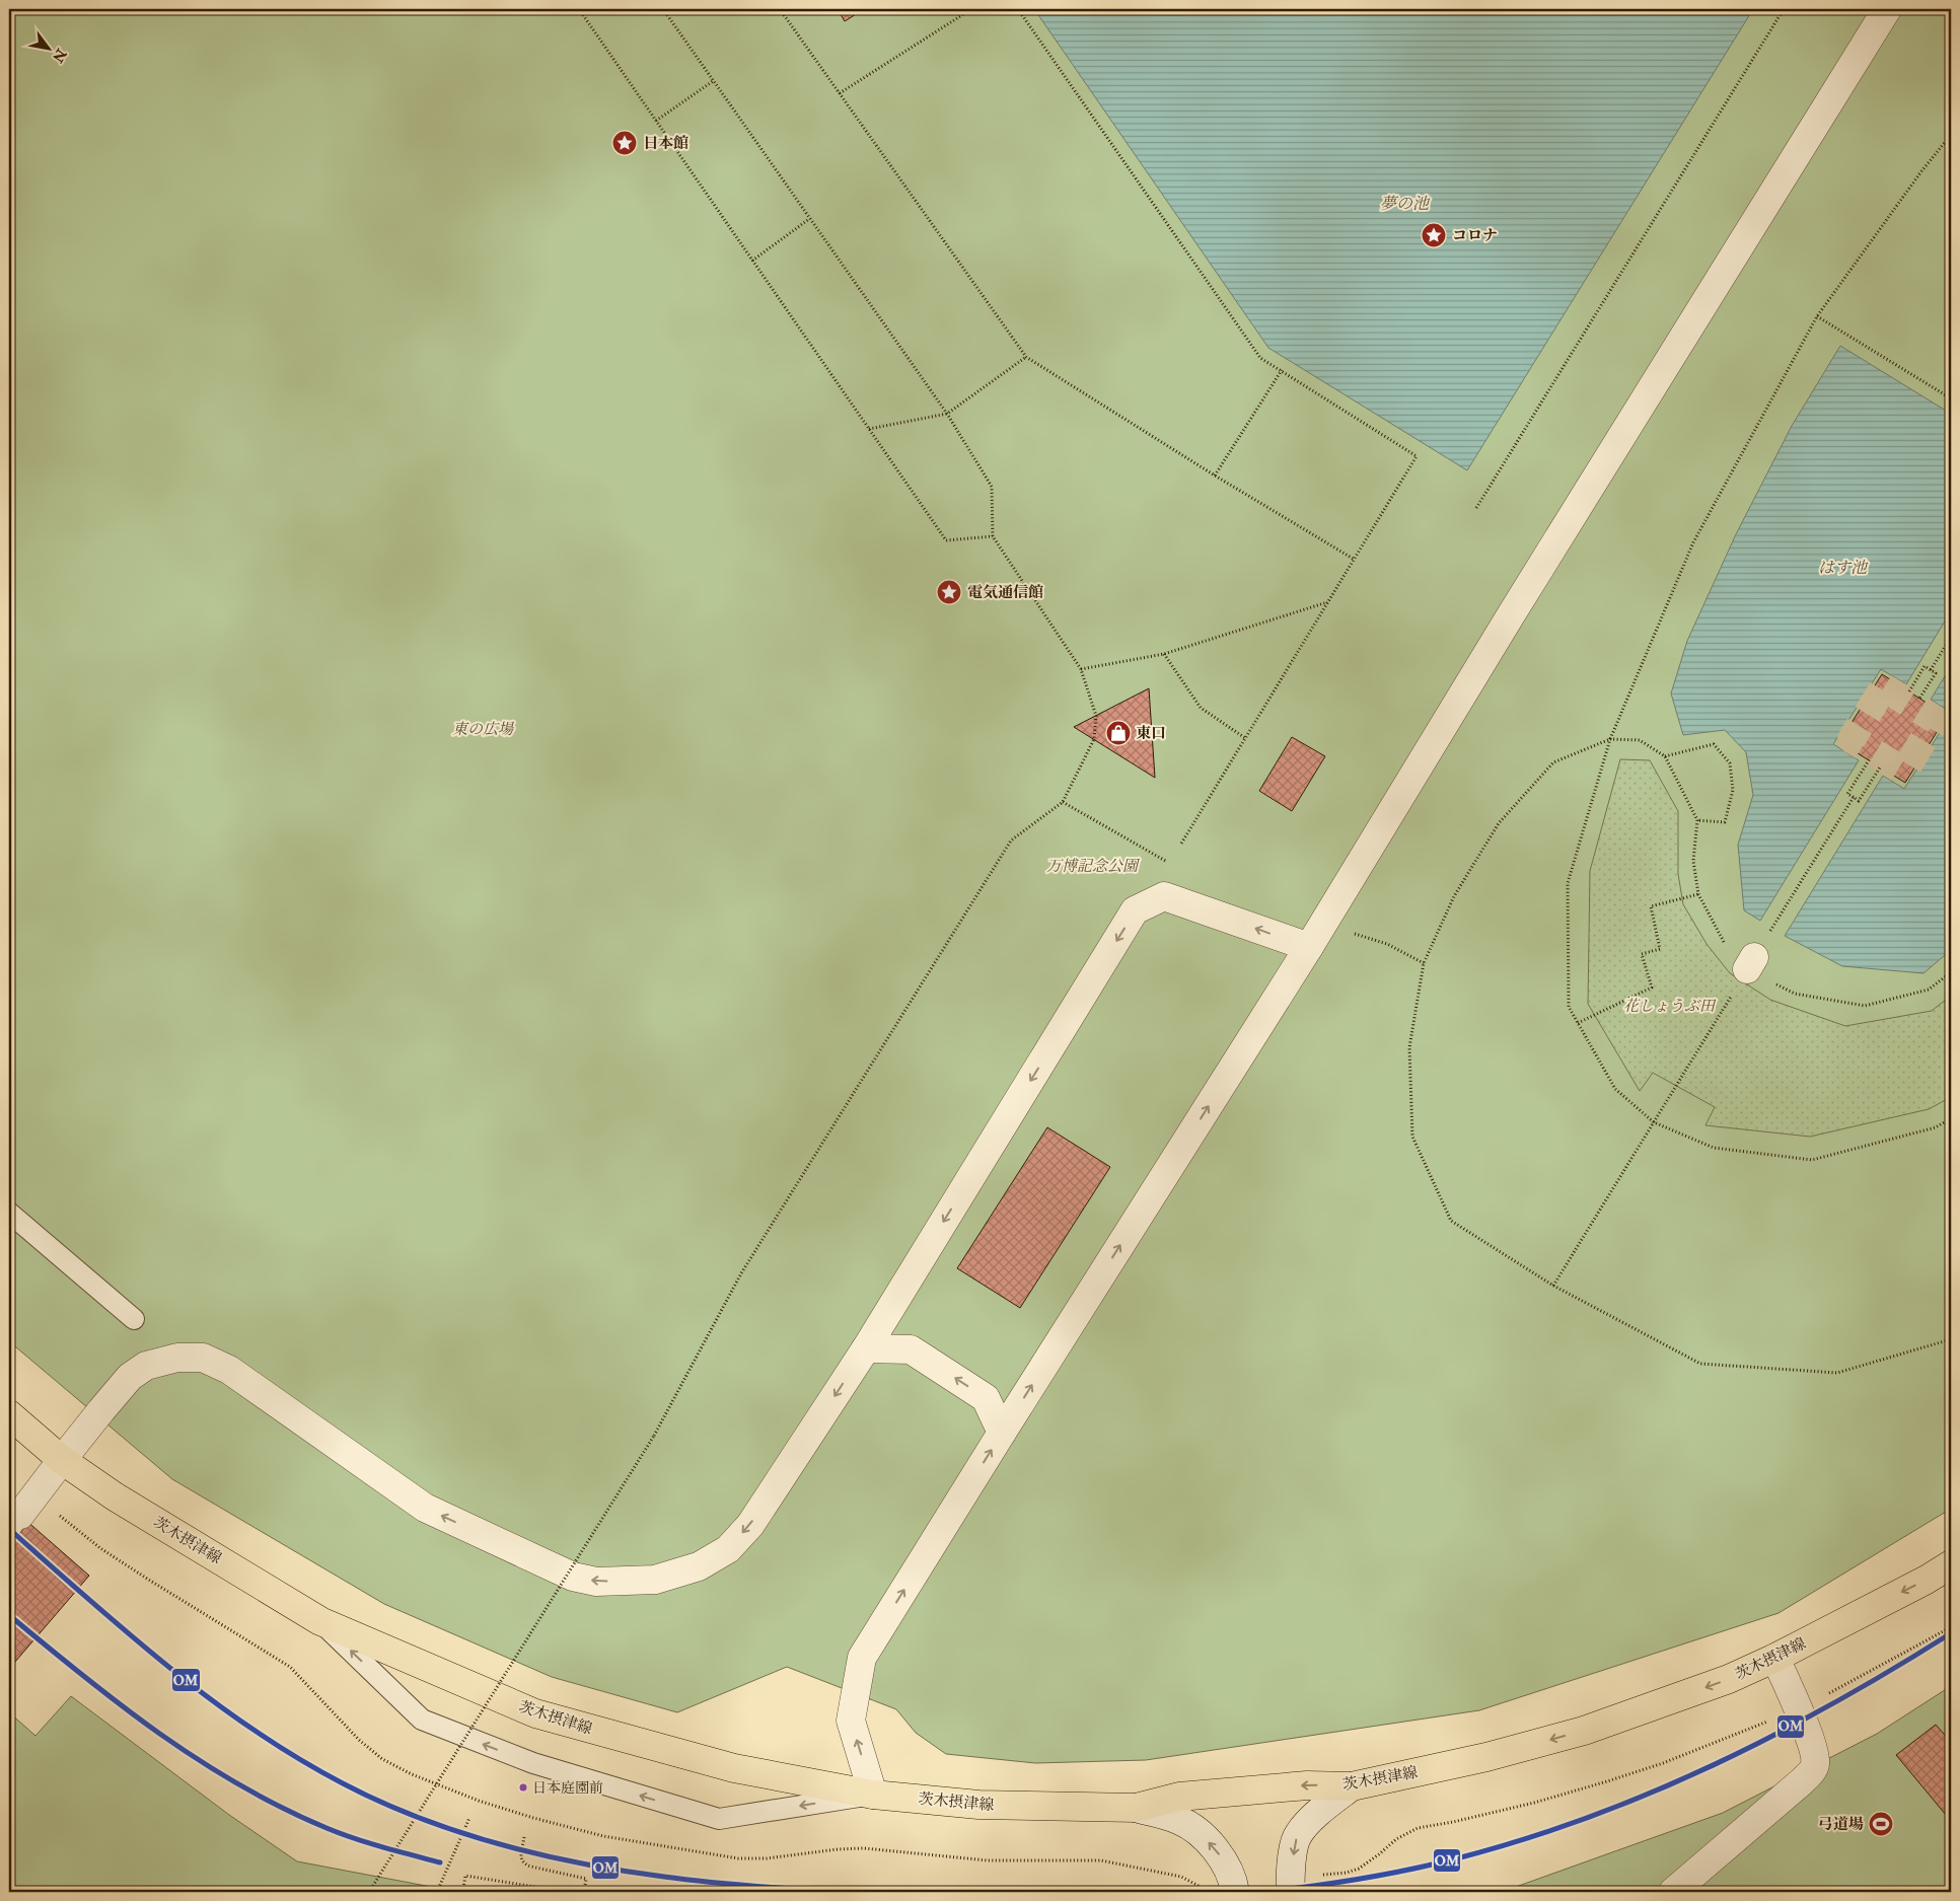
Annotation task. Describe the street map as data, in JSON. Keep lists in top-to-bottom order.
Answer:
{
  "streets": {
    "main road": ["茨木摂津線"]
  },
  "one_way": ["茨木摂津線"],
  "water": ["夢の池", "はす池"],
  "parks": ["東の広場", "万博記念公園", "花しょうぶ田"],
  "places": {
    "place": ["日本館", "コロナ", "電気通信館"],
    "shop": ["東口"],
    "other": ["日本庭園前"],
    "sports": ["弓道場"]
  },
  "lines": ["transit line OM"],
  "north": "bottom right"
}
